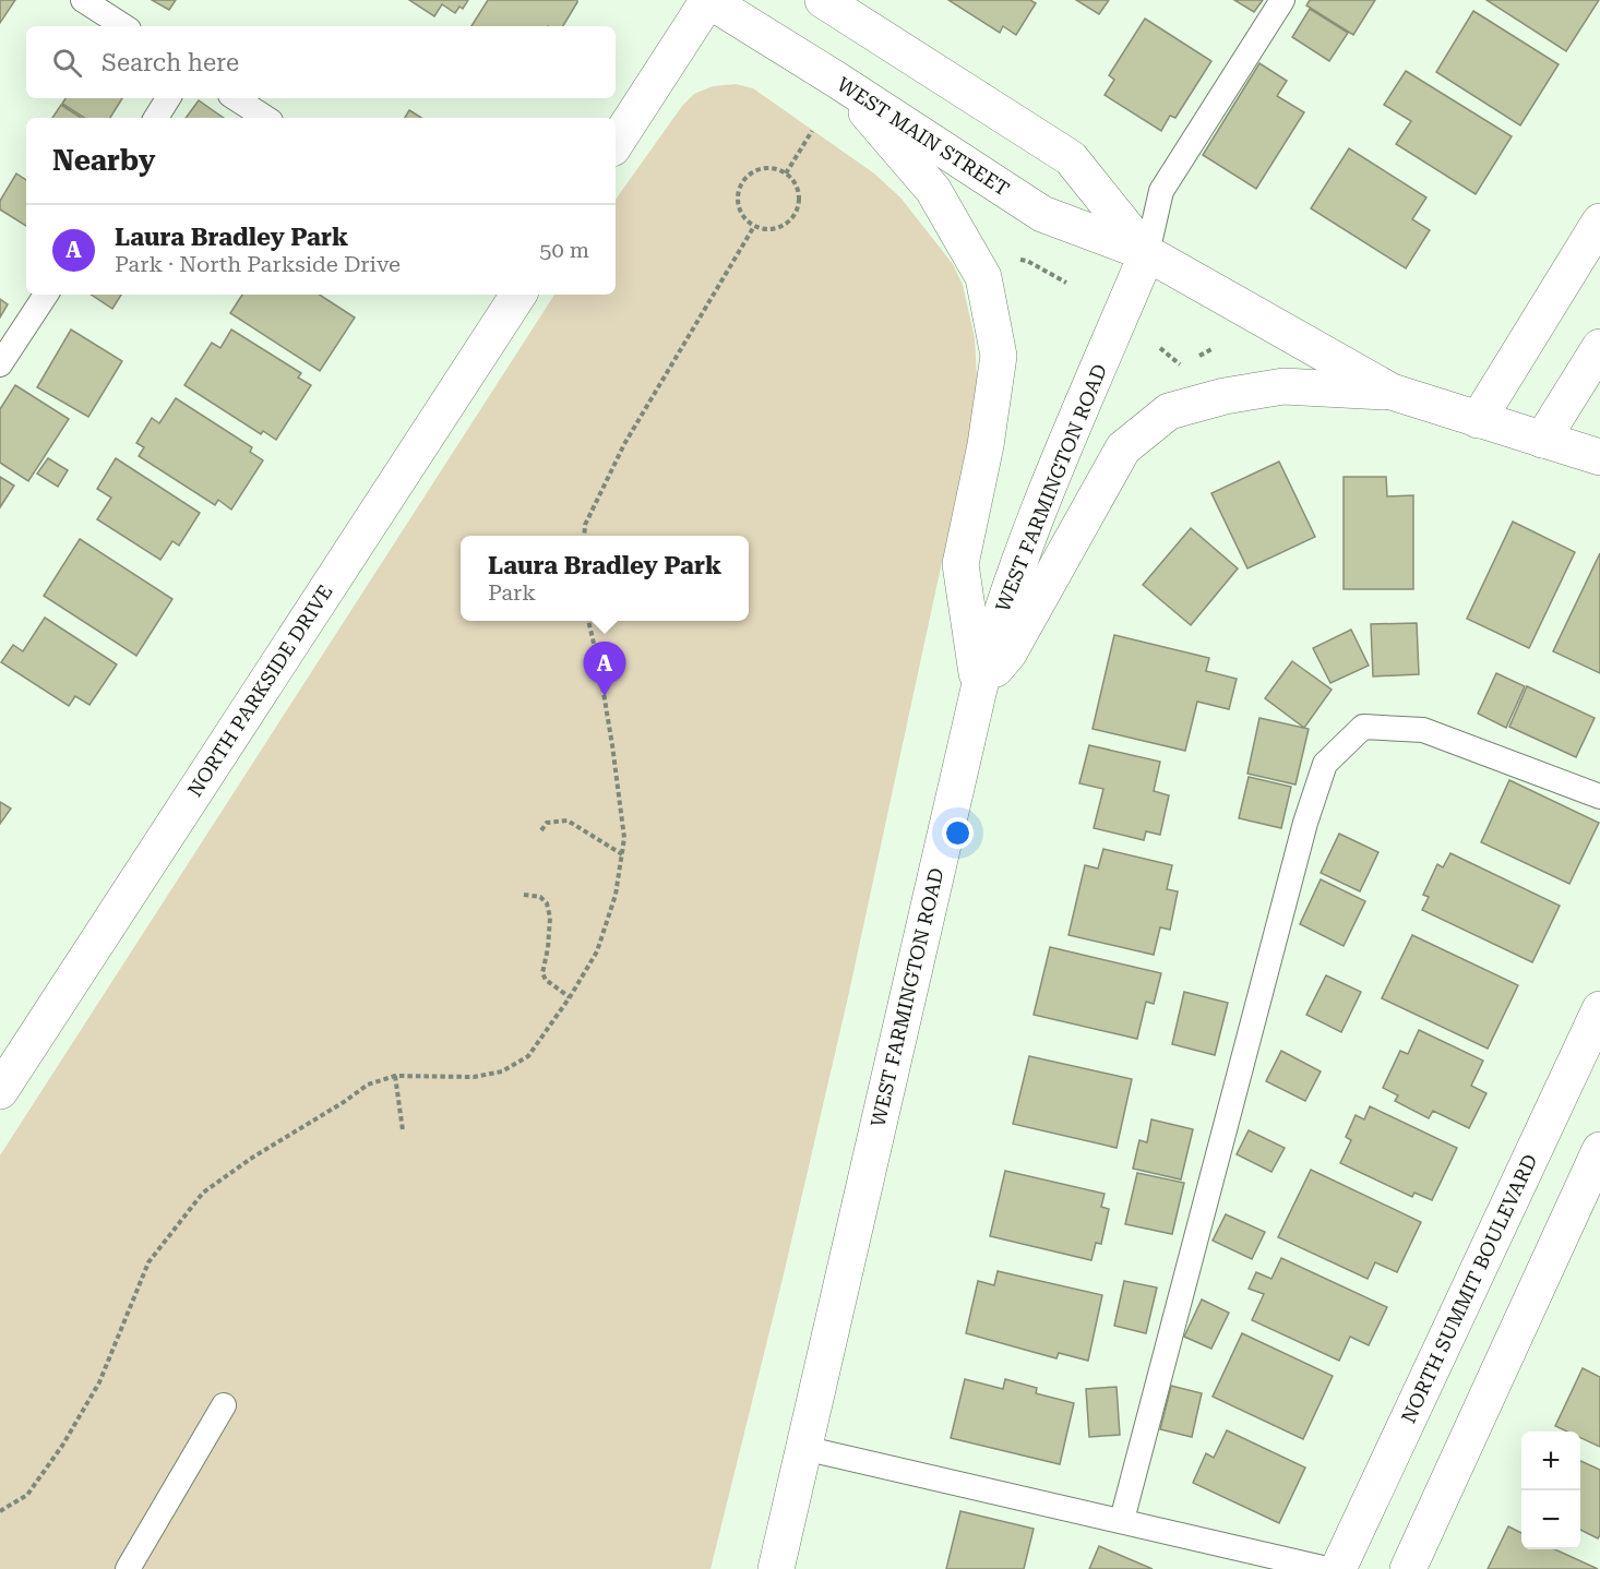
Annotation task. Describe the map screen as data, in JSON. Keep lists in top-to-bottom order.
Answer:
{
  "streets": {
    "main road": [
      "WEST MAIN STREET",
      "WEST FARMINGTON ROAD",
      "NORTH PARKSIDE DRIVE",
      "NORTH SUMMIT BOULEVARD"
    ]
  },
  "crossings": [
    ["WEST MAIN STREET", "WEST FARMINGTON ROAD"]
  ],
  "page": {
    "search": "Search here",
    "heading": "Nearby",
    "list": [
      {
        "mark": "A",
        "name": "Laura Bradley Park",
        "note": "Park · North Parkside Drive",
        "value": "50 m"
      }
    ],
    "popup": ["Laura Bradley Park", "Park"],
    "pins": "A",
    "map_buttons": ["+", "−"]
  }
}
